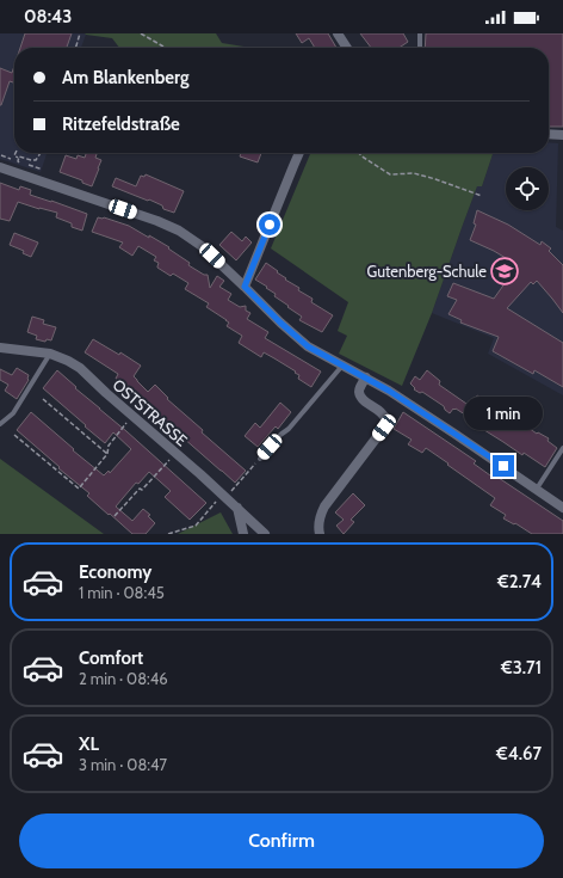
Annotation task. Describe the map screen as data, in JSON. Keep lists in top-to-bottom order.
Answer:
{
  "streets": {
    "street": ["OSTSTRASSE"]
  },
  "places": {
    "school or university": ["Gutenberg-Schule"]
  },
  "page": {
    "status": "08:43",
    "banner": ["Am Blankenberg", "Ritzefeldstraße"],
    "bubble": "1 min",
    "list": [
      {
        "name": "Economy",
        "note": "1 min · 08:45",
        "value": "€2.74"
      },
      {
        "name": "Comfort",
        "note": "2 min · 08:46",
        "value": "€3.71"
      },
      {
        "name": "XL",
        "note": "3 min · 08:47",
        "value": "€4.67"
      }
    ],
    "buttons": "Confirm"
  }
}
